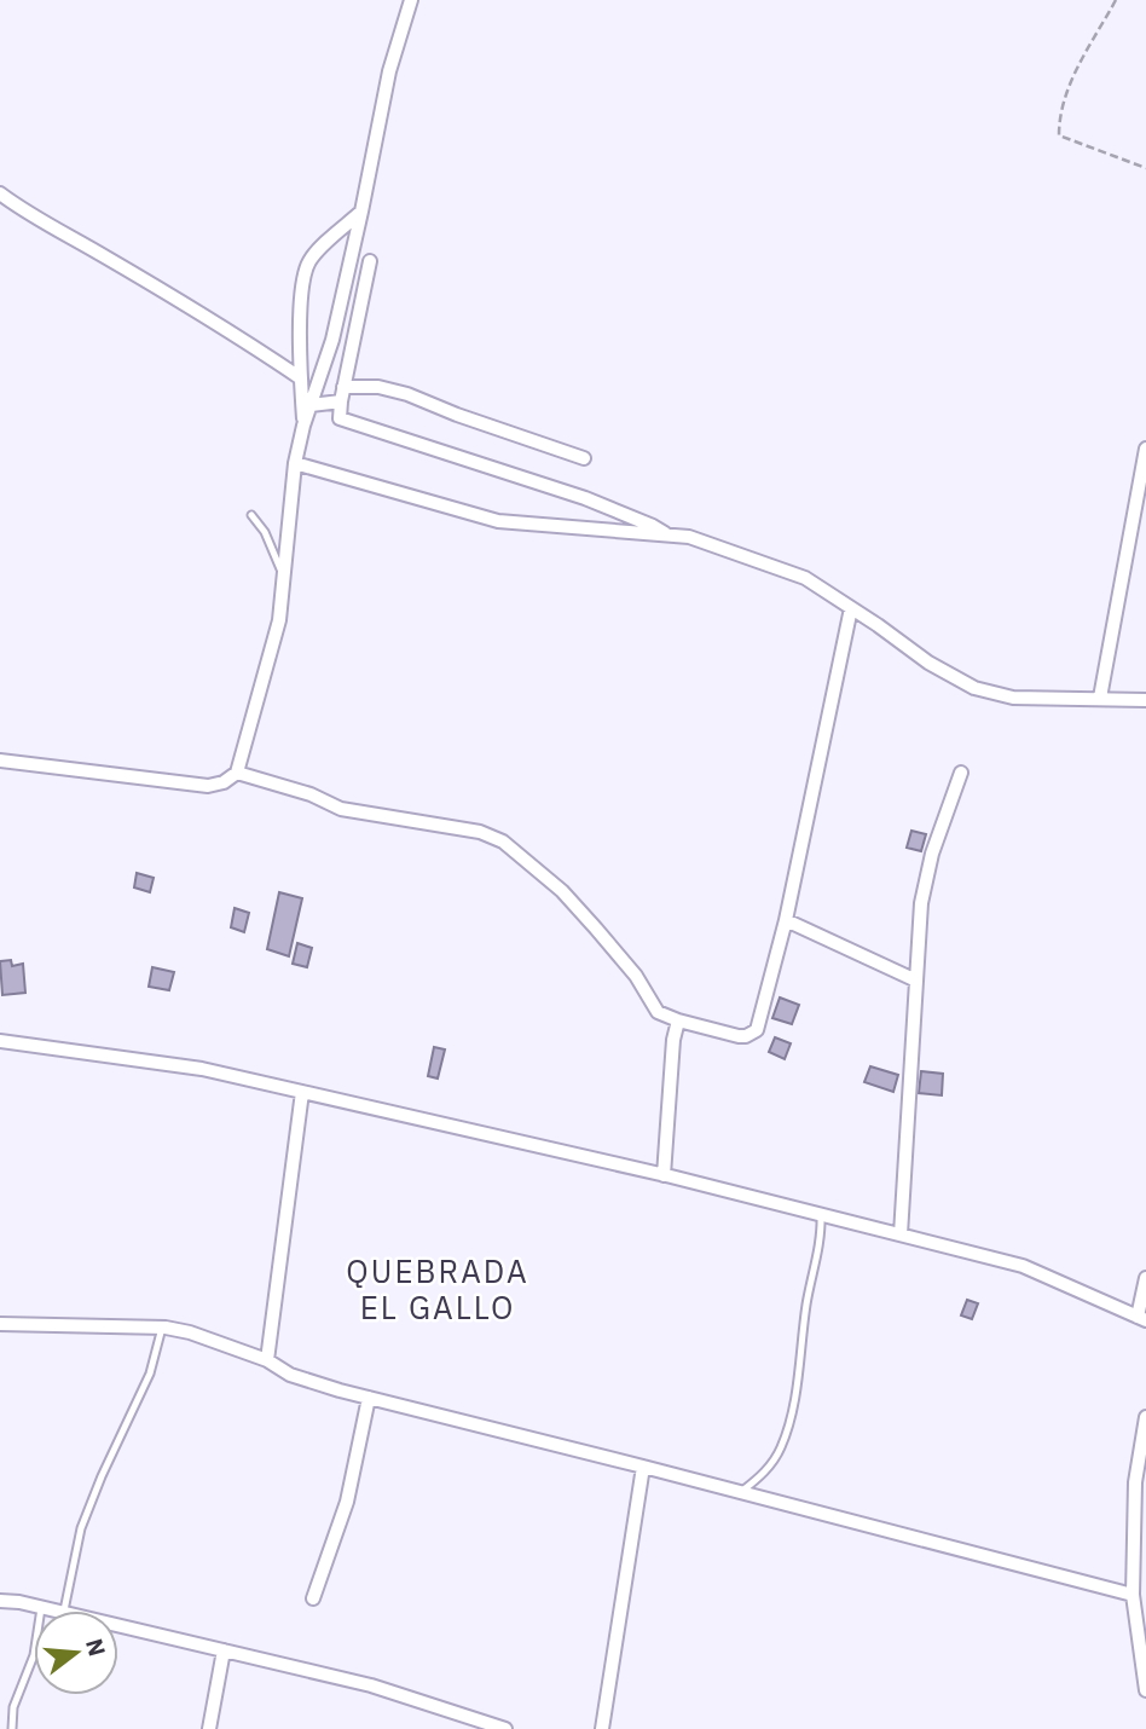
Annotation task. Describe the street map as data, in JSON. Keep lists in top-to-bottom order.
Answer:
{
  "districts": ["QUEBRADA EL GALLO"],
  "north": "right"
}
